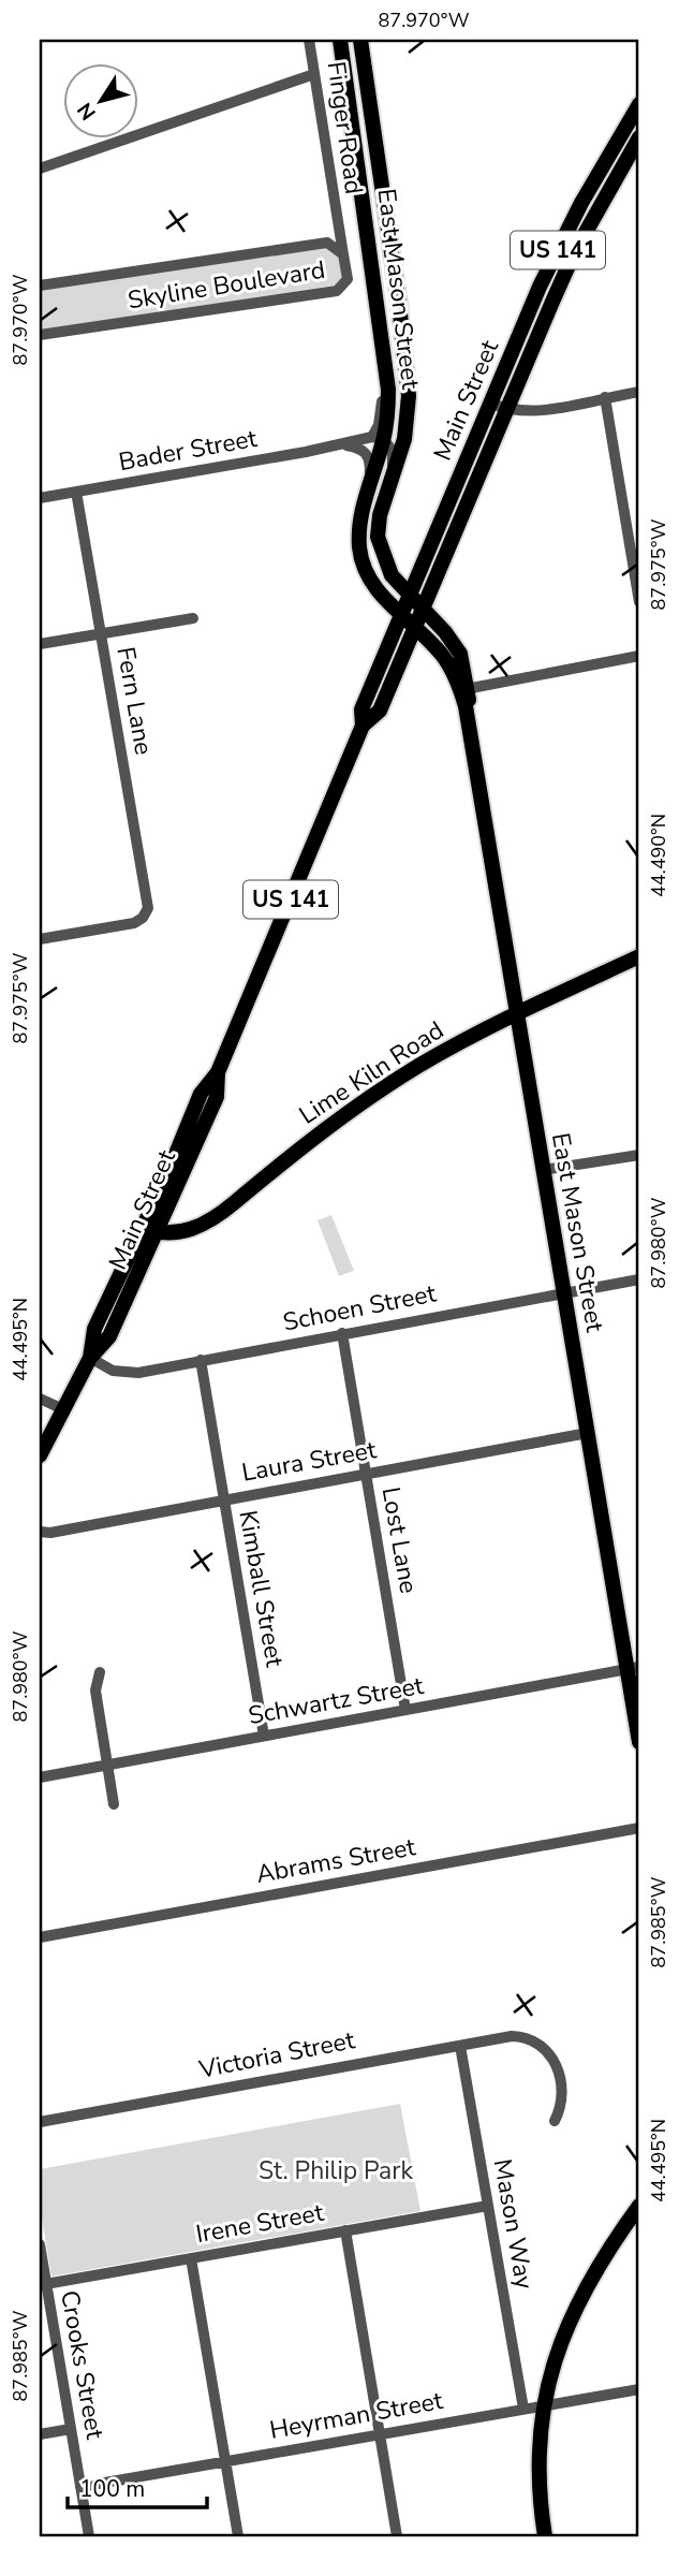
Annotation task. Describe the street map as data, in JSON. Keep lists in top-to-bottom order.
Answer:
{
  "streets": {
    "main road": [
      "US 141",
      "East Mason Street",
      "Main Street",
      "Lime Kiln Road"
    ],
    "street": [
      "Finger Road",
      "Skyline Boulevard",
      "Bader Street",
      "Fern Lane",
      "Schoen Street",
      "Laura Street",
      "Lost Lane",
      "Kimball Street",
      "Schwartz Street",
      "Abrams Street",
      "Victoria Street",
      "Irene Street",
      "Mason Way",
      "Crooks Street",
      "Heyrman Street"
    ]
  },
  "crossings": [
    ["Finger Road", "Skyline Boulevard"],
    ["East Mason Street", "Main Street"],
    ["East Mason Street", "Bader Street"],
    ["East Mason Street", "Lime Kiln Road"],
    ["East Mason Street", "Schoen Street"],
    ["East Mason Street", "Laura Street"],
    ["East Mason Street", "Schwartz Street"],
    ["Main Street", "Lime Kiln Road"],
    ["Main Street", "Schoen Street"],
    ["Bader Street", "Fern Lane"],
    ["Schoen Street", "Lost Lane"],
    ["Schoen Street", "Kimball Street"],
    ["Laura Street", "Lost Lane"],
    ["Laura Street", "Kimball Street"],
    ["Lost Lane", "Schwartz Street"],
    ["Kimball Street", "Schwartz Street"],
    ["Victoria Street", "Mason Way"],
    ["Irene Street", "Mason Way"],
    ["Irene Street", "Crooks Street"],
    ["Mason Way", "Heyrman Street"],
    ["Crooks Street", "Heyrman Street"]
  ],
  "parks": ["St. Philip Park"],
  "scale_bar": "100 m",
  "north": "bottom left",
  "coordinates": [
    "87.970°W",
    "87.975°W",
    "44.490°N",
    "87.980°W",
    "44.495°N",
    "87.985°W"
  ]
}
